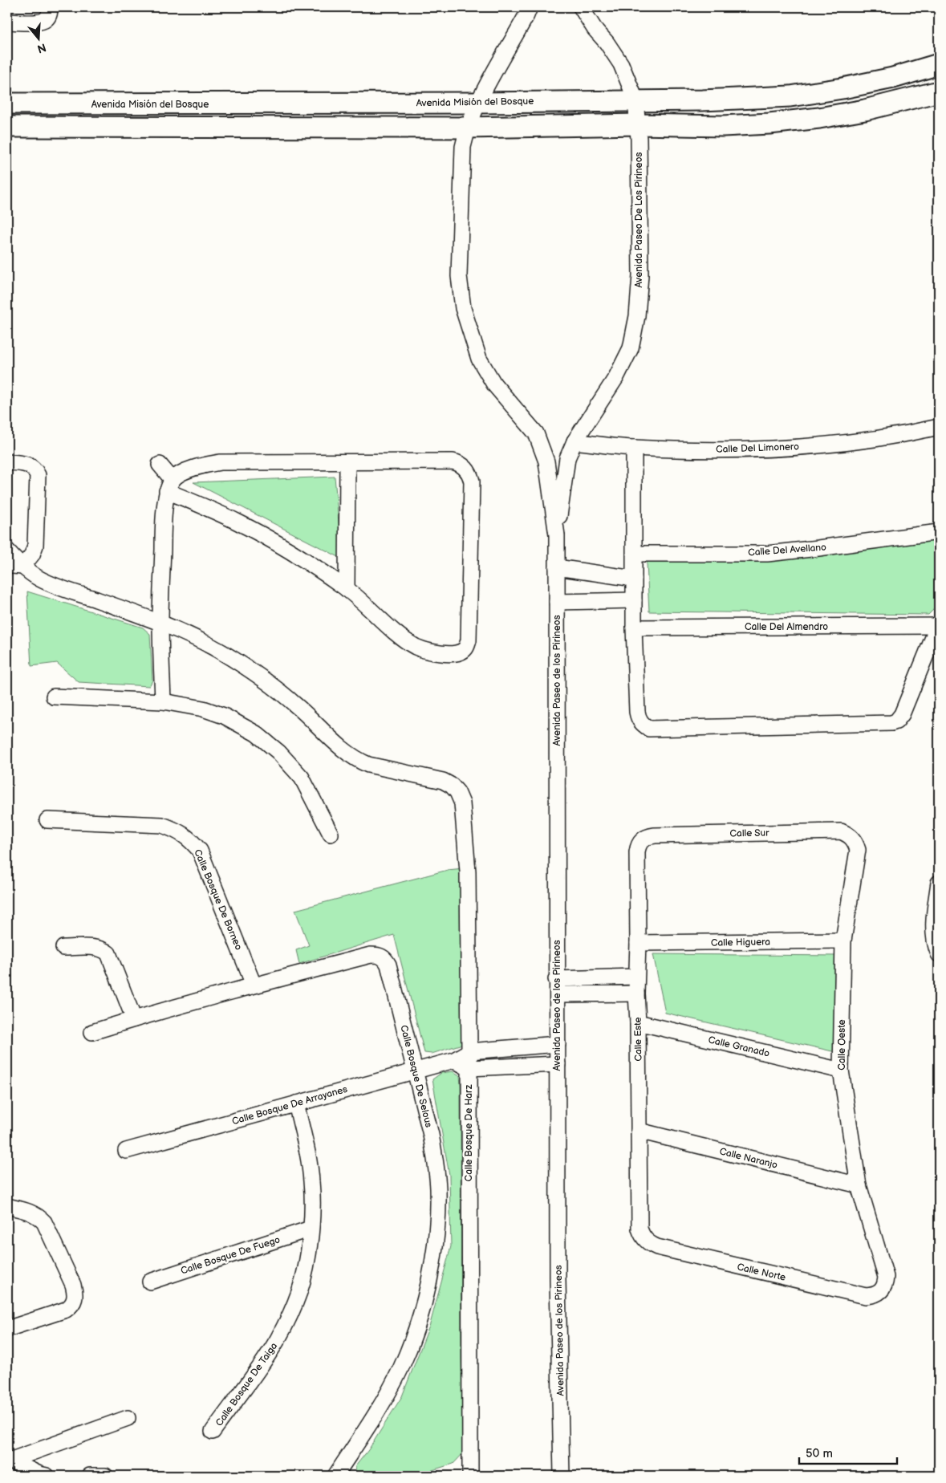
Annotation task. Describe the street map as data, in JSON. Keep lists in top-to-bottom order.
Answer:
{
  "streets": {
    "main road": ["Avenida Misión del Bosque"],
    "street": [
      "Avenida Paseo De Los Pirineos",
      "Calle Del Limonero",
      "Calle Del Avellano",
      "Calle Del Almendro",
      "Avenida Paseo de los Pirineos",
      "Calle Sur",
      "Calle Bosque De Borneo",
      "Calle Higuera",
      "Calle Este",
      "Calle Oeste",
      "Calle Granado",
      "Calle Bosque De Selous",
      "Calle Bosque De Arrayanes",
      "Calle Bosque De Harz",
      "Calle Naranjo",
      "Calle Bosque De Fuego",
      "Calle Norte",
      "Calle Bosque De Taiga"
    ]
  },
  "crossings": [
    ["Avenida Misión del Bosque", "Avenida Paseo De Los Pirineos"],
    ["Avenida Paseo De Los Pirineos", "Calle Del Limonero"],
    ["Avenida Paseo De Los Pirineos", "Avenida Paseo de los Pirineos"],
    ["Avenida Paseo de los Pirineos", "Calle Bosque De Arrayanes"],
    ["Calle Sur", "Calle Este"],
    ["Calle Sur", "Calle Oeste"],
    ["Calle Bosque De Borneo", "Calle Bosque De Selous"],
    ["Calle Higuera", "Calle Este"],
    ["Calle Higuera", "Calle Oeste"],
    ["Calle Este", "Calle Granado"],
    ["Calle Este", "Calle Naranjo"],
    ["Calle Este", "Calle Norte"],
    ["Calle Oeste", "Calle Granado"],
    ["Calle Oeste", "Calle Naranjo"],
    ["Calle Oeste", "Calle Norte"],
    ["Calle Bosque De Selous", "Calle Bosque De Arrayanes"],
    ["Calle Bosque De Arrayanes", "Calle Bosque De Harz"],
    ["Calle Bosque De Arrayanes", "Calle Bosque De Taiga"],
    ["Calle Bosque De Fuego", "Calle Bosque De Taiga"]
  ],
  "scale_bar": "50 m",
  "north": "bottom"
}
